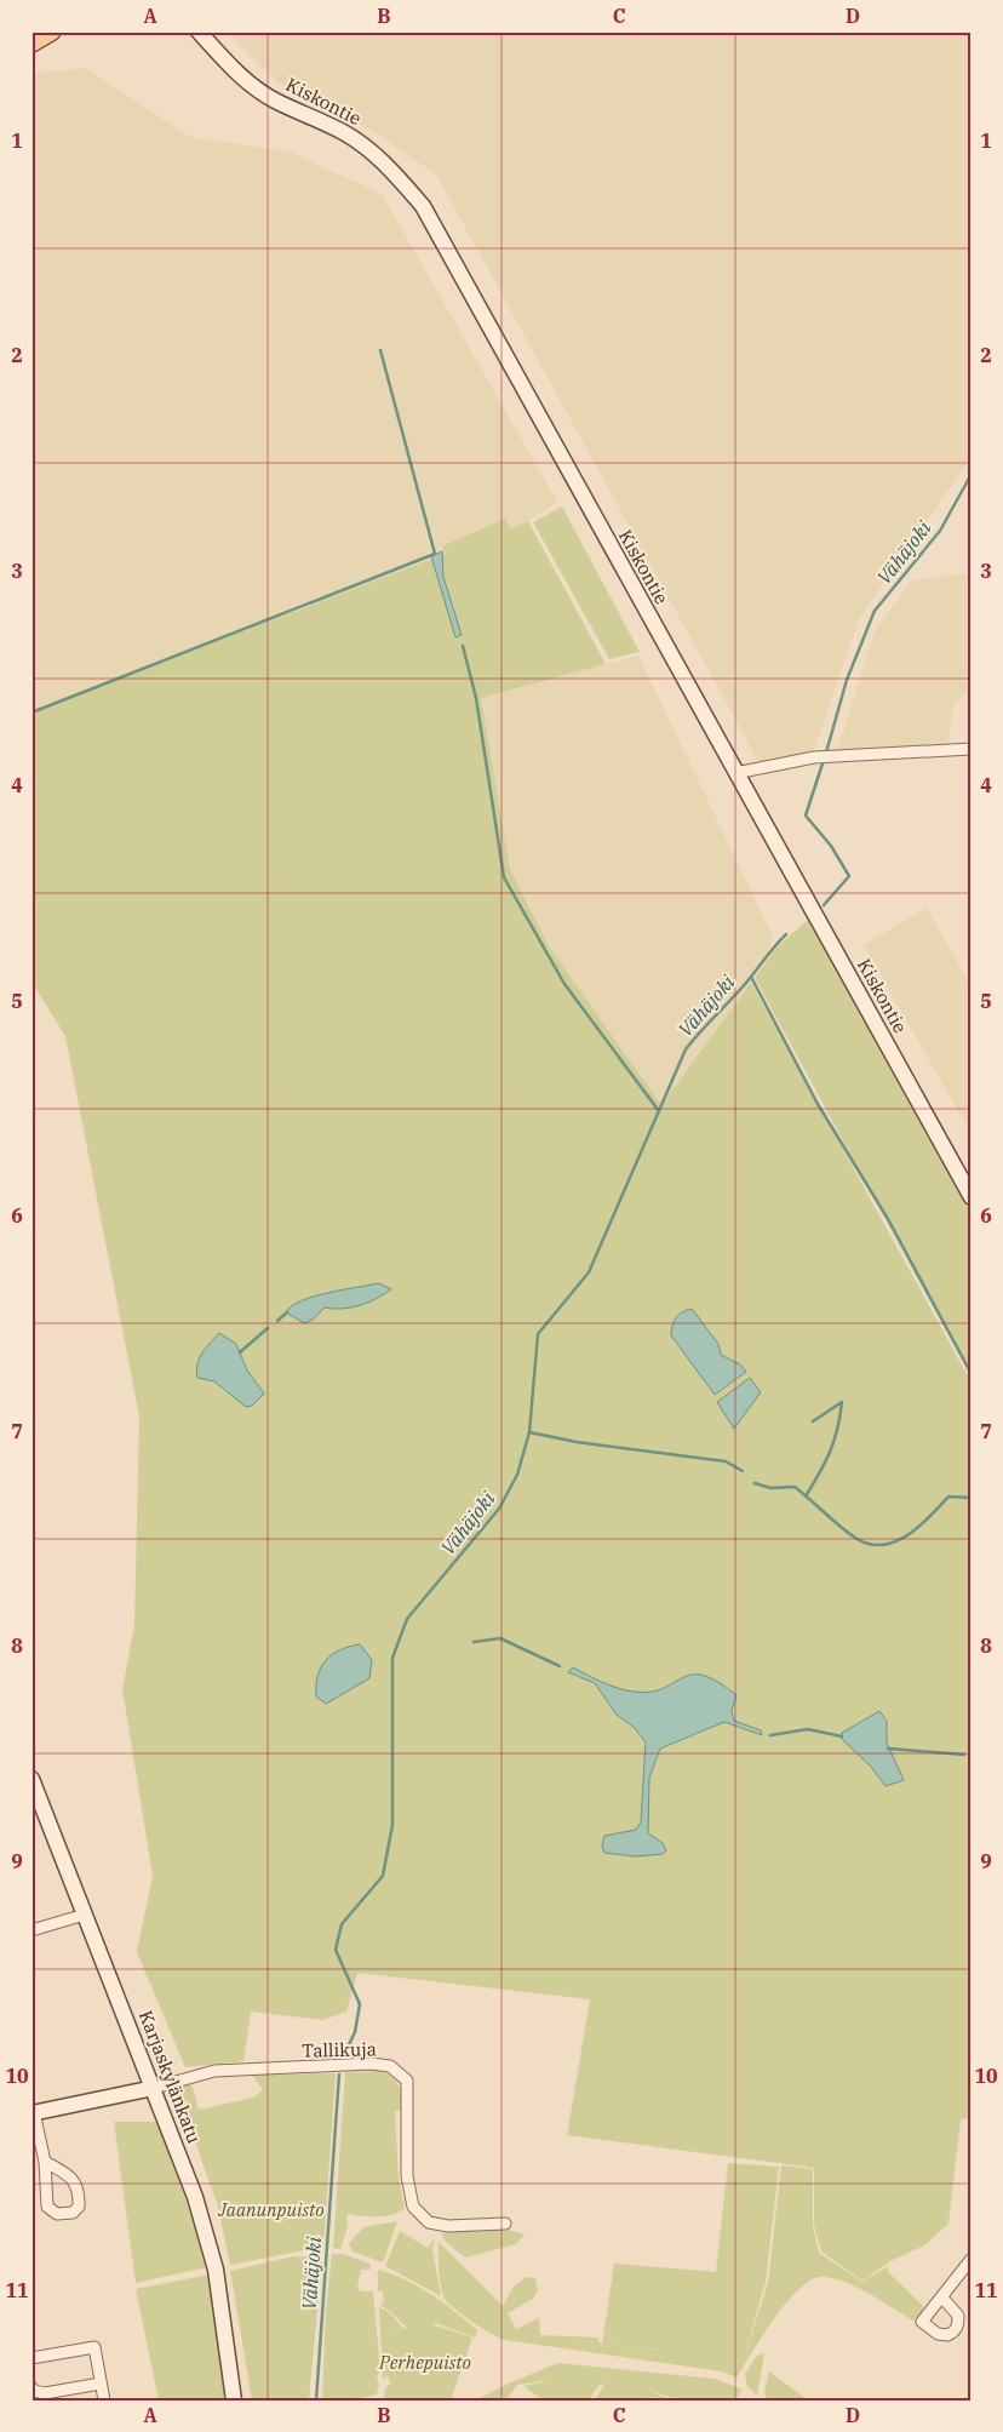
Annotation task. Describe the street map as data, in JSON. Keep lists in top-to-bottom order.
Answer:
{
  "streets": {
    "main road": ["Kiskontie", "Karjaskylänkatu"],
    "street": ["Tallikuja"]
  },
  "crossings": [
    ["Tallikuja", "Karjaskylänkatu"]
  ],
  "water": ["Vähäjoki"],
  "parks": ["Jaanunpuisto", "Perhepuisto"],
  "grid": {
    "columns": [
      "A",
      "B",
      "C",
      "D"
    ],
    "rows": [
      "1",
      "2",
      "3",
      "4",
      "5",
      "6",
      "7",
      "8",
      "9",
      "10",
      "11"
    ]
  }
}
